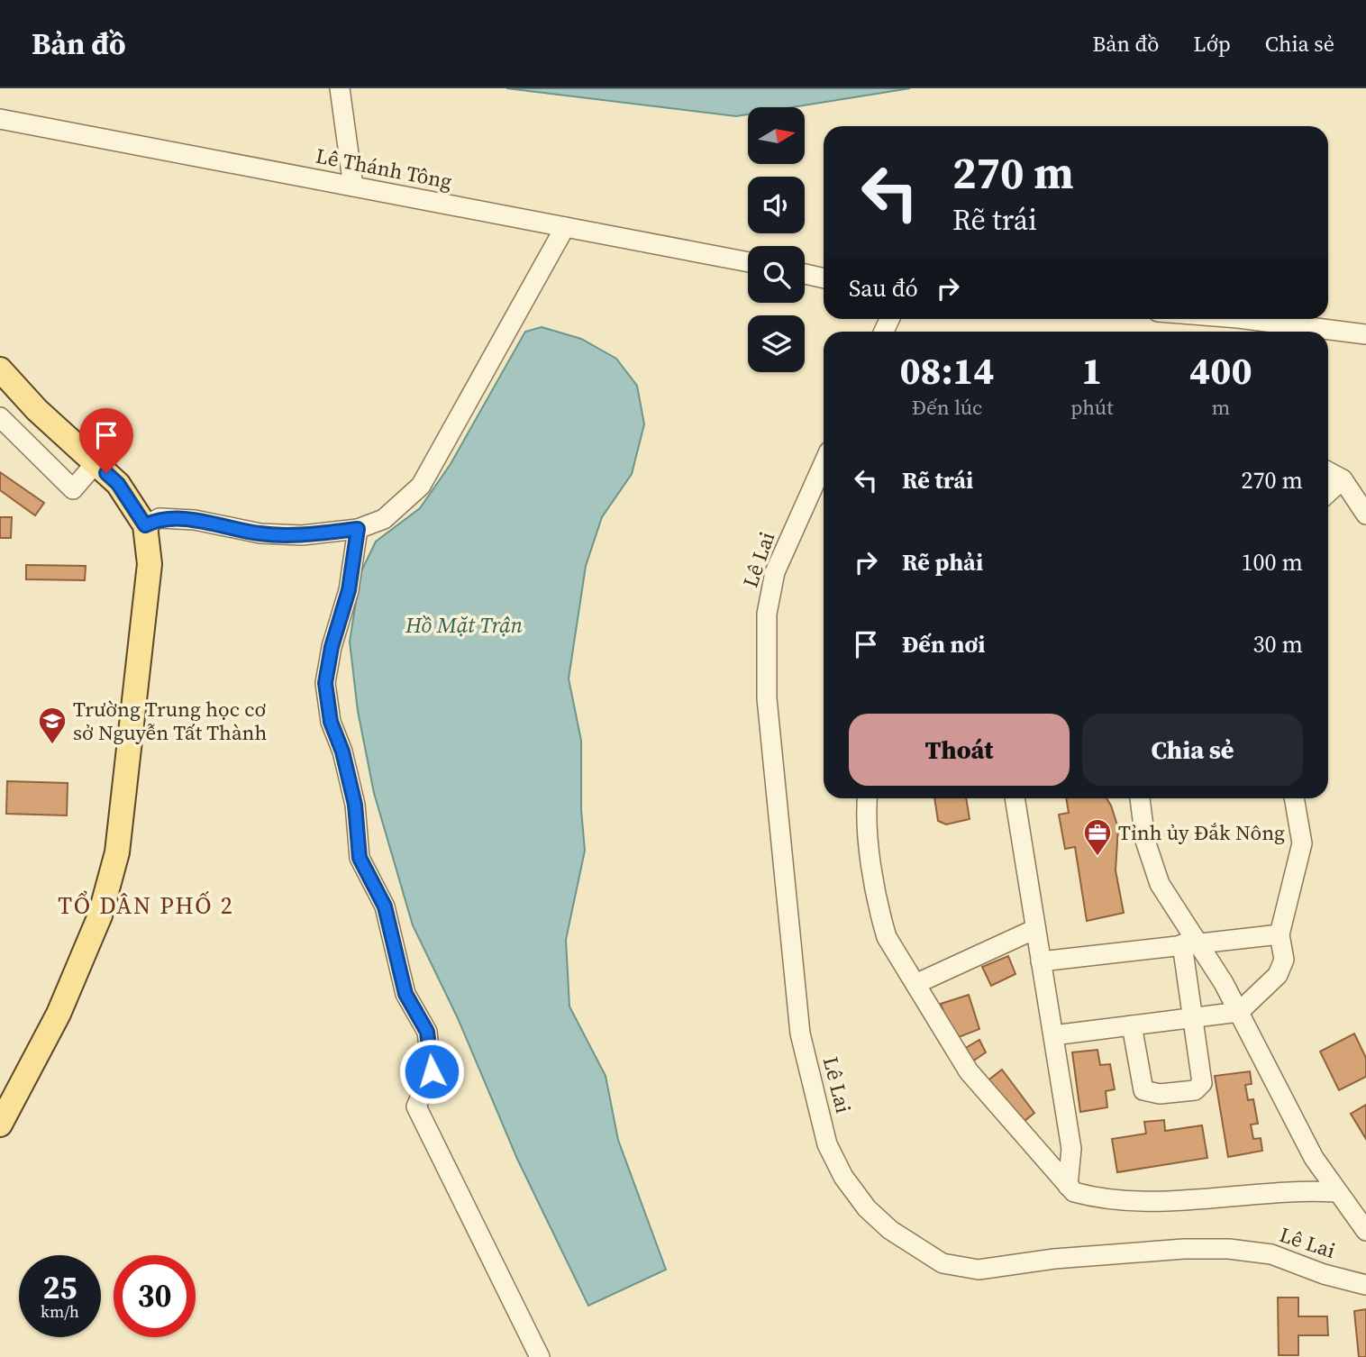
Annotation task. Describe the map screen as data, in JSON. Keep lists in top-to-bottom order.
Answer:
{
  "streets": {
    "street": ["Lê Thánh Tông", "Lê Lai"]
  },
  "districts": ["TỔ DÂN PHỐ 2"],
  "water": ["Hồ Mặt Trận"],
  "places": {
    "school or university": ["Trường Trung học cơ sở Nguyễn Tất Thành"],
    "office": ["Tỉnh ủy Đắk Nông"]
  },
  "north": "right",
  "page": {
    "header": "Bản đồ",
    "nav": ["Bản đồ", "Lớp", "Chia sẻ"],
    "turn": ["270 m", "Rẽ trái"],
    "then": "Sau đó",
    "eta": [
      "08:14",
      "Đến lúc",
      "1",
      "phút",
      "400",
      "m"
    ],
    "list": [
      {
        "name": "Rẽ trái",
        "value": "270 m"
      },
      {
        "name": "Rẽ phải",
        "value": "100 m"
      },
      {
        "name": "Đến nơi",
        "value": "30 m"
      }
    ],
    "buttons": ["Thoát", "Chia sẻ"],
    "speed": "25 km/h",
    "limit": "30"
  }
}
